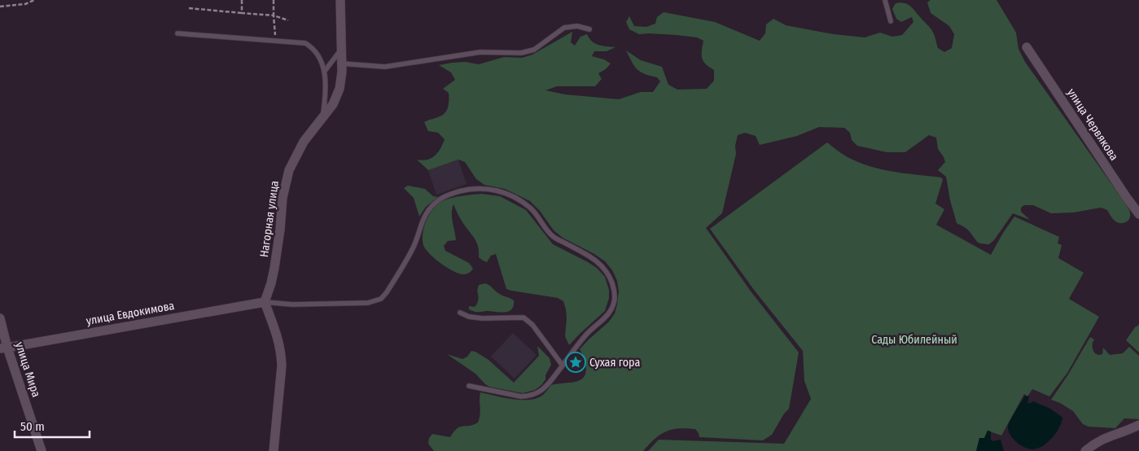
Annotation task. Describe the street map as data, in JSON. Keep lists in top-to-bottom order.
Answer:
{
  "streets": {
    "street": [
      "улица Червякова",
      "Нагорная улица",
      "улица Евдокимова",
      "улица Мира"
    ]
  },
  "crossings": [
    ["Нагорная улица", "улица Евдокимова"],
    ["улица Евдокимова", "улица Мира"]
  ],
  "parks": ["Сады Юбилейный"],
  "places": {
    "place": ["Сухая гора"]
  },
  "scale_bar": "50 m"
}
